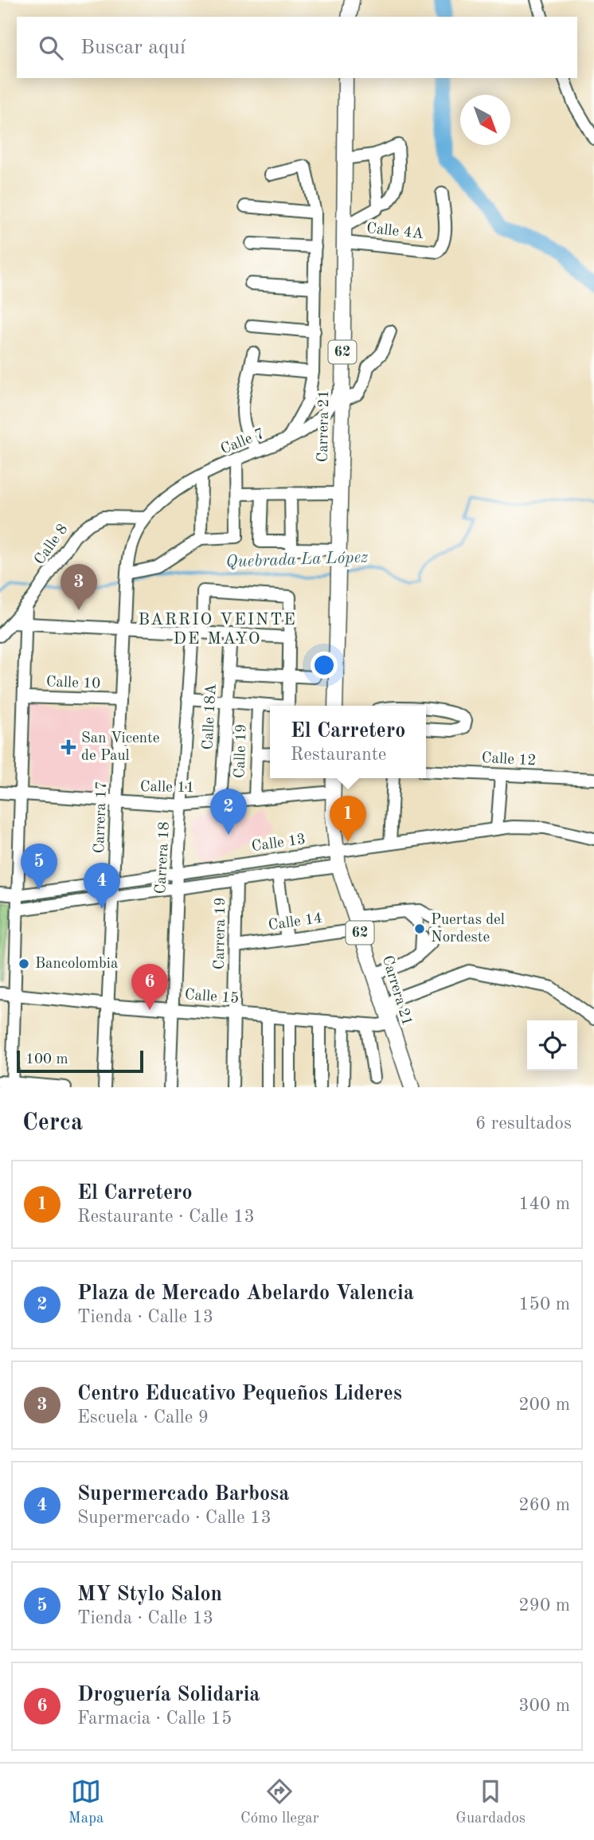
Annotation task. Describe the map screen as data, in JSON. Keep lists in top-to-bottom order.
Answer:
{
  "streets": {
    "main road": ["62", "Carrera 21"],
    "street": [
      "Calle 4A",
      "Calle 7",
      "Calle 8",
      "Calle 10",
      "Calle 18A",
      "Calle 19",
      "Calle 12",
      "Calle 11",
      "Carrera 17",
      "Calle 13",
      "Carrera 18",
      "Calle 14",
      "Carrera 19",
      "Calle 15"
    ]
  },
  "crossings": [
    ["Calle 4A", "Carrera 21"],
    ["Carrera 21", "Calle 7"],
    ["Carrera 21", "Calle 11"],
    ["Carrera 21", "Calle 13"],
    ["Carrera 21", "Calle 14"],
    ["Carrera 21", "Calle 15"],
    ["Calle 7", "Calle 8"],
    ["Calle 7", "Carrera 17"],
    ["Calle 8", "Carrera 17"],
    ["Calle 10", "Carrera 17"],
    ["Calle 18A", "Calle 11"],
    ["Calle 19", "Calle 11"],
    ["Calle 11", "Carrera 17"],
    ["Calle 11", "Carrera 18"],
    ["Carrera 17", "Calle 13"],
    ["Carrera 17", "Calle 15"],
    ["Calle 13", "Carrera 18"],
    ["Calle 13", "Carrera 19"],
    ["Carrera 18", "Calle 15"],
    ["Calle 14", "Carrera 19"],
    ["Carrera 19", "Calle 15"]
  ],
  "districts": ["BARRIO VEINTE DE MAYO"],
  "water": ["Quebrada La López"],
  "places": {
    "health": ["San Vicente de Paul"],
    "other": ["Puertas del Nordeste", "Bancolombia"]
  },
  "scale_bar": "100 m",
  "north": "bottom right",
  "page": {
    "search": "Buscar aquí",
    "pins": [
      "3",
      "2",
      "1",
      "5",
      "4",
      "6"
    ],
    "popup": ["El Carretero", "Restaurante"],
    "scale": "100 m",
    "heading": ["Cerca", "6 resultados"],
    "list": [
      {
        "mark": "1",
        "name": "El Carretero",
        "note": "Restaurante · Calle 13",
        "value": "140 m"
      },
      {
        "mark": "2",
        "name": "Plaza de Mercado Abelardo Valencia",
        "note": "Tienda · Calle 13",
        "value": "150 m"
      },
      {
        "mark": "3",
        "name": "Centro Educativo Pequeños Lideres",
        "note": "Escuela · Calle 9",
        "value": "200 m"
      },
      {
        "mark": "4",
        "name": "Supermercado Barbosa",
        "note": "Supermercado · Calle 13",
        "value": "260 m"
      },
      {
        "mark": "5",
        "name": "MY Stylo Salon",
        "note": "Tienda · Calle 13",
        "value": "290 m"
      },
      {
        "mark": "6",
        "name": "Droguería Solidaria",
        "note": "Farmacia · Calle 15",
        "value": "300 m"
      }
    ],
    "nav": ["Mapa", "Cómo llegar", "Guardados"]
  }
}
